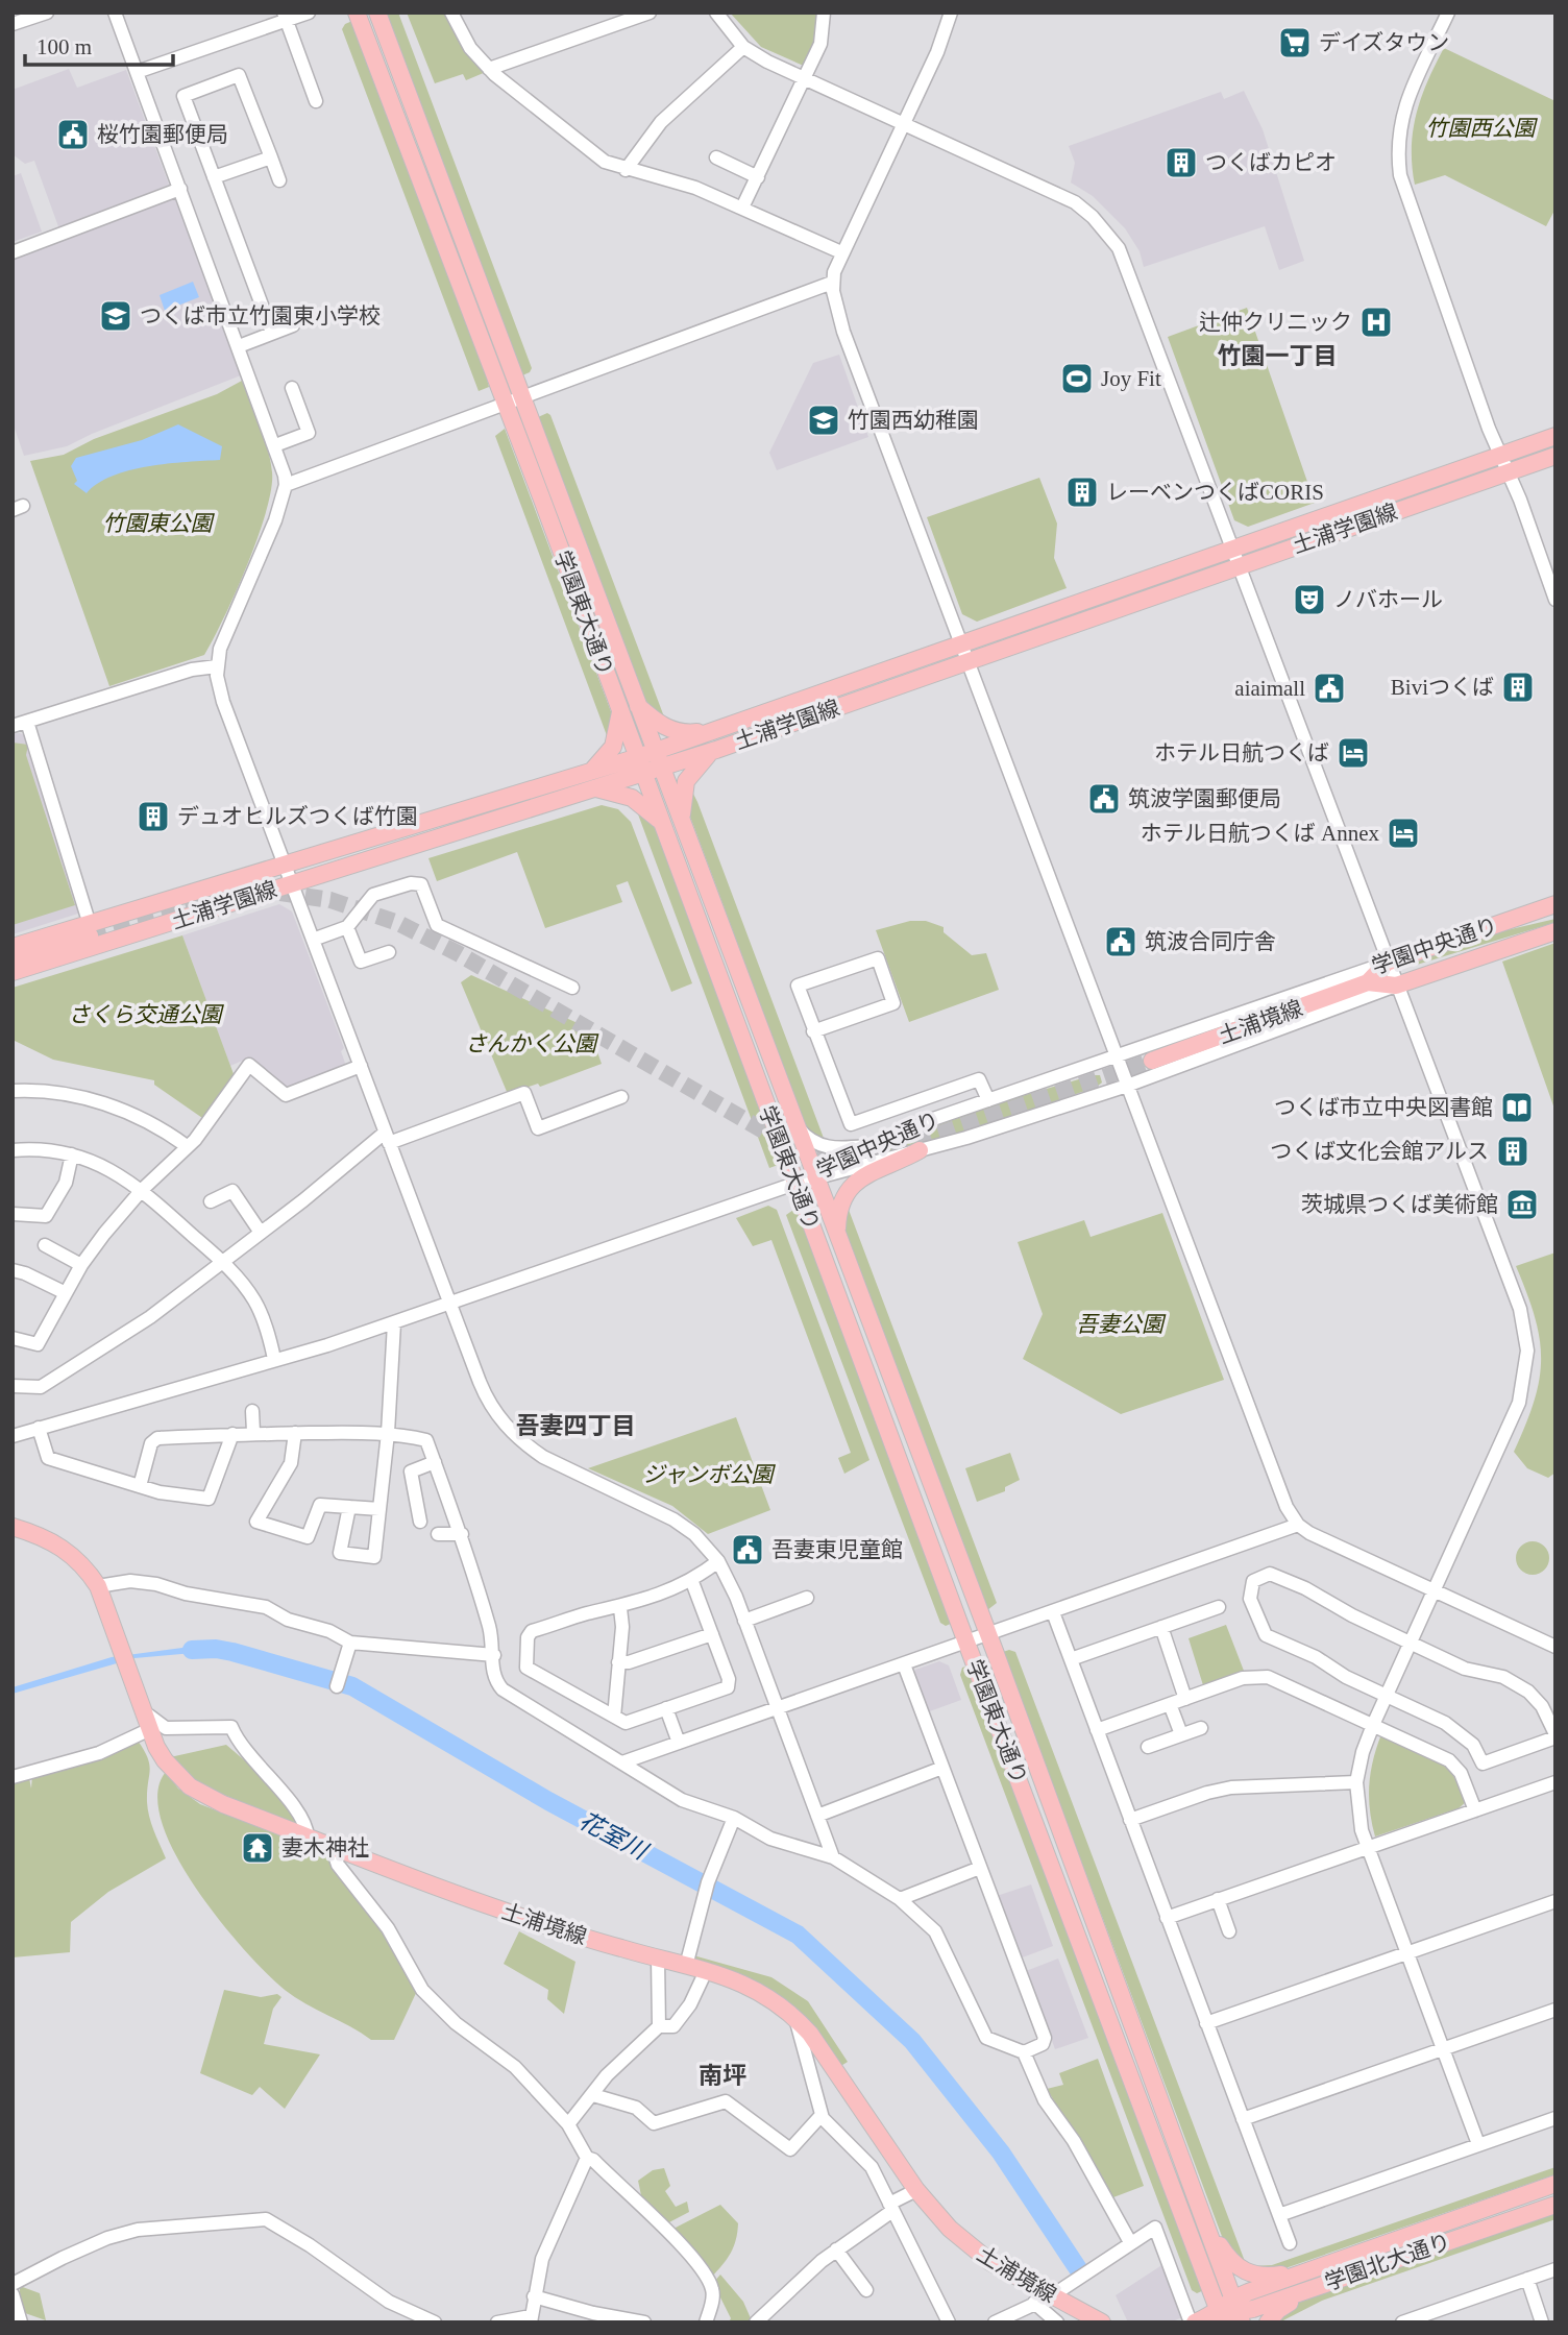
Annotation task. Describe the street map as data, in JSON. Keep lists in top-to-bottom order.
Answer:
{
  "streets": {
    "main road": [
      "土浦学園線",
      "学園東大通り",
      "学園中央通り",
      "土浦境線",
      "学園北大通り"
    ]
  },
  "crossings": [
    ["土浦学園線", "学園東大通り"],
    ["学園東大通り", "学園中央通り"],
    ["学園東大通り", "学園北大通り"],
    ["学園中央通り", "土浦境線"]
  ],
  "districts": ["竹園一丁目", "吾妻四丁目", "南坪"],
  "water": ["花室川"],
  "parks": [
    "竹園西公園",
    "竹園東公園",
    "さくら交通公園",
    "さんかく公園",
    "吾妻公園",
    "ジャンボ公園"
  ],
  "places": {
    "supermarket": ["デイズタウン"],
    "public building": [
      "桜竹園郵便局",
      "aiaimall",
      "筑波学園郵便局",
      "筑波合同庁舎",
      "吾妻東児童館"
    ],
    "building": [
      "つくばカピオ",
      "レーベンつくばCORIS",
      "Biviつくば",
      "デュオヒルズつくば竹園",
      "つくば文化会館アルス"
    ],
    "school or university": ["つくば市立竹園東小学校", "竹園西幼稚園"],
    "hospital": ["辻仲クリニック"],
    "sports": ["Joy Fit"],
    "theatre": ["ノバホール"],
    "hotel": ["ホテル日航つくば", "ホテル日航つくば Annex"],
    "library": ["つくば市立中央図書館"],
    "museum": ["茨城県つくば美術館"],
    "temple": ["妻木神社"]
  },
  "scale_bar": "100 m"
}
